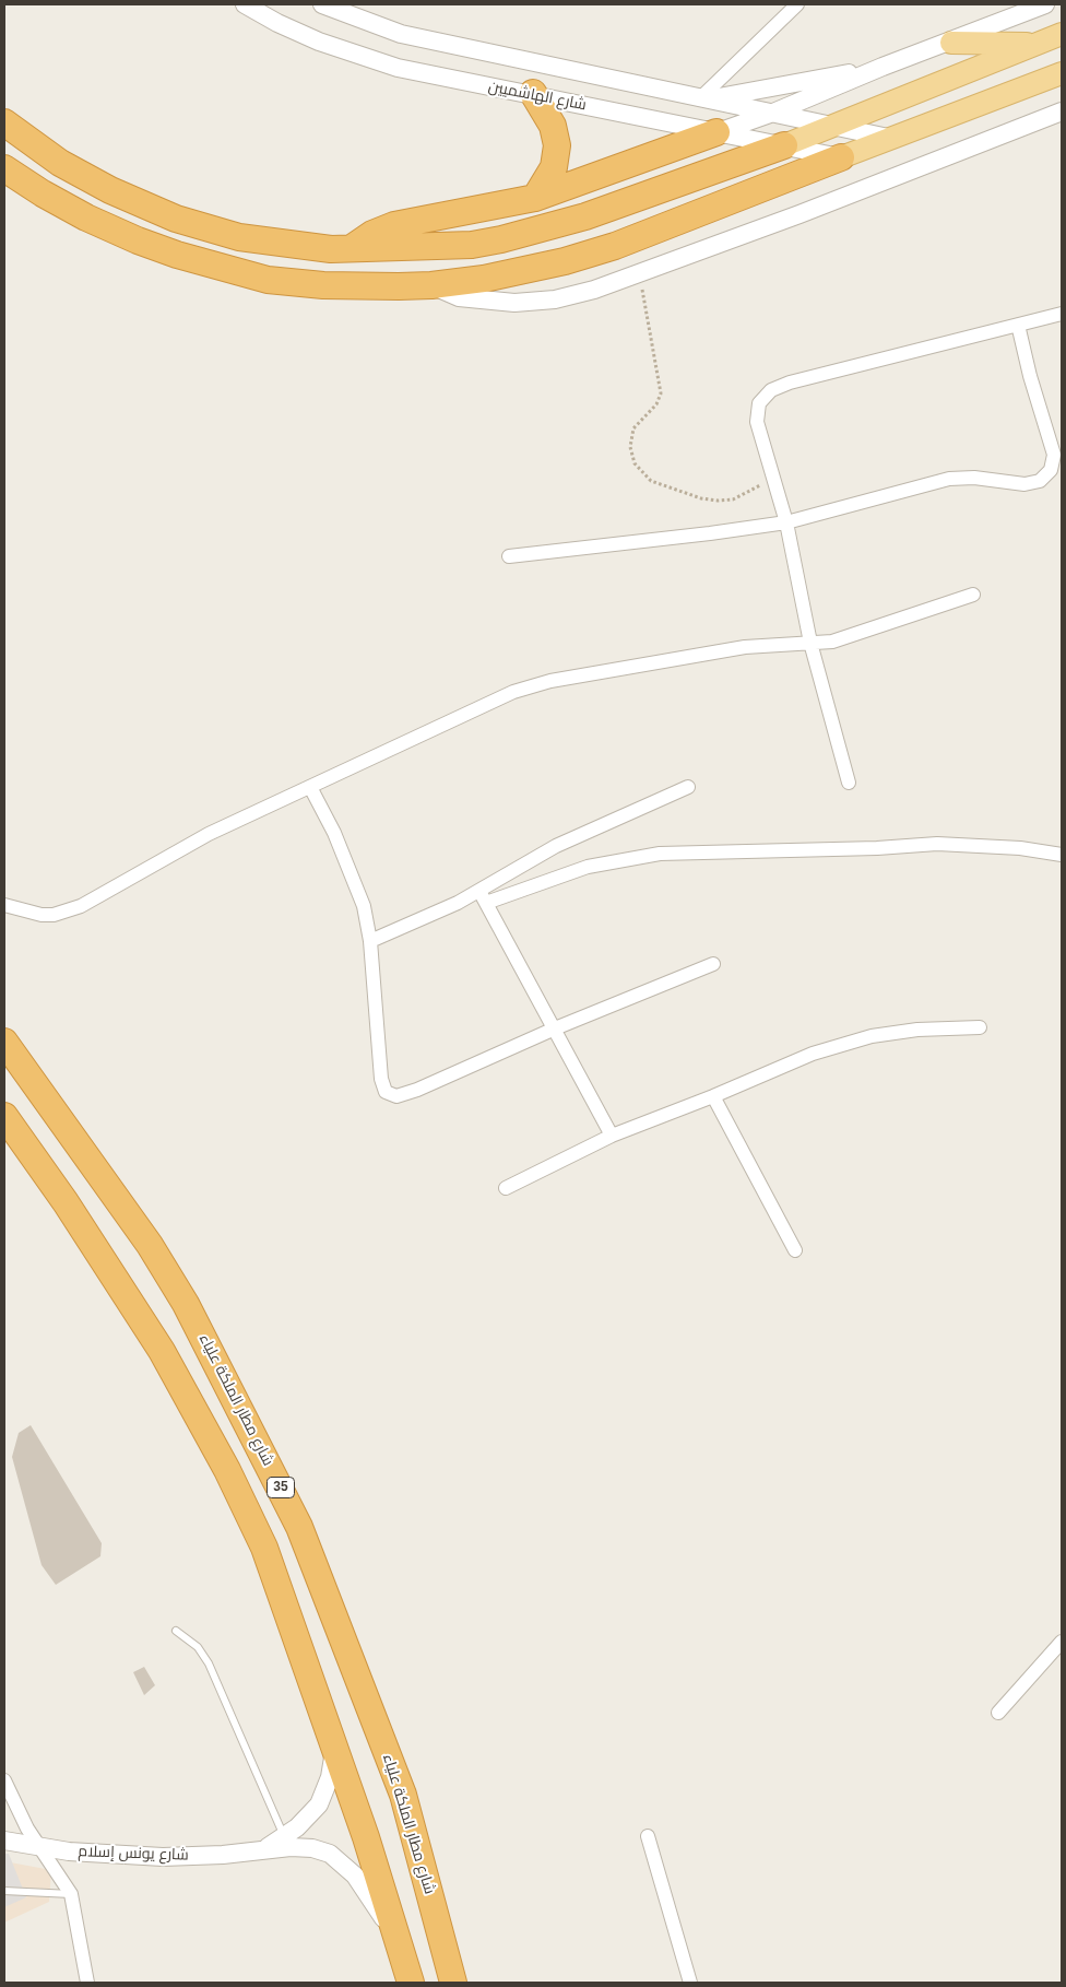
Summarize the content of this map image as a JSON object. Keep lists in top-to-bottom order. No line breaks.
{"streets":{"highway":["شارع مطار الملكة علياء","35"],"street":["شارع الهاشميين","شارع يونس إسلام"]}}
